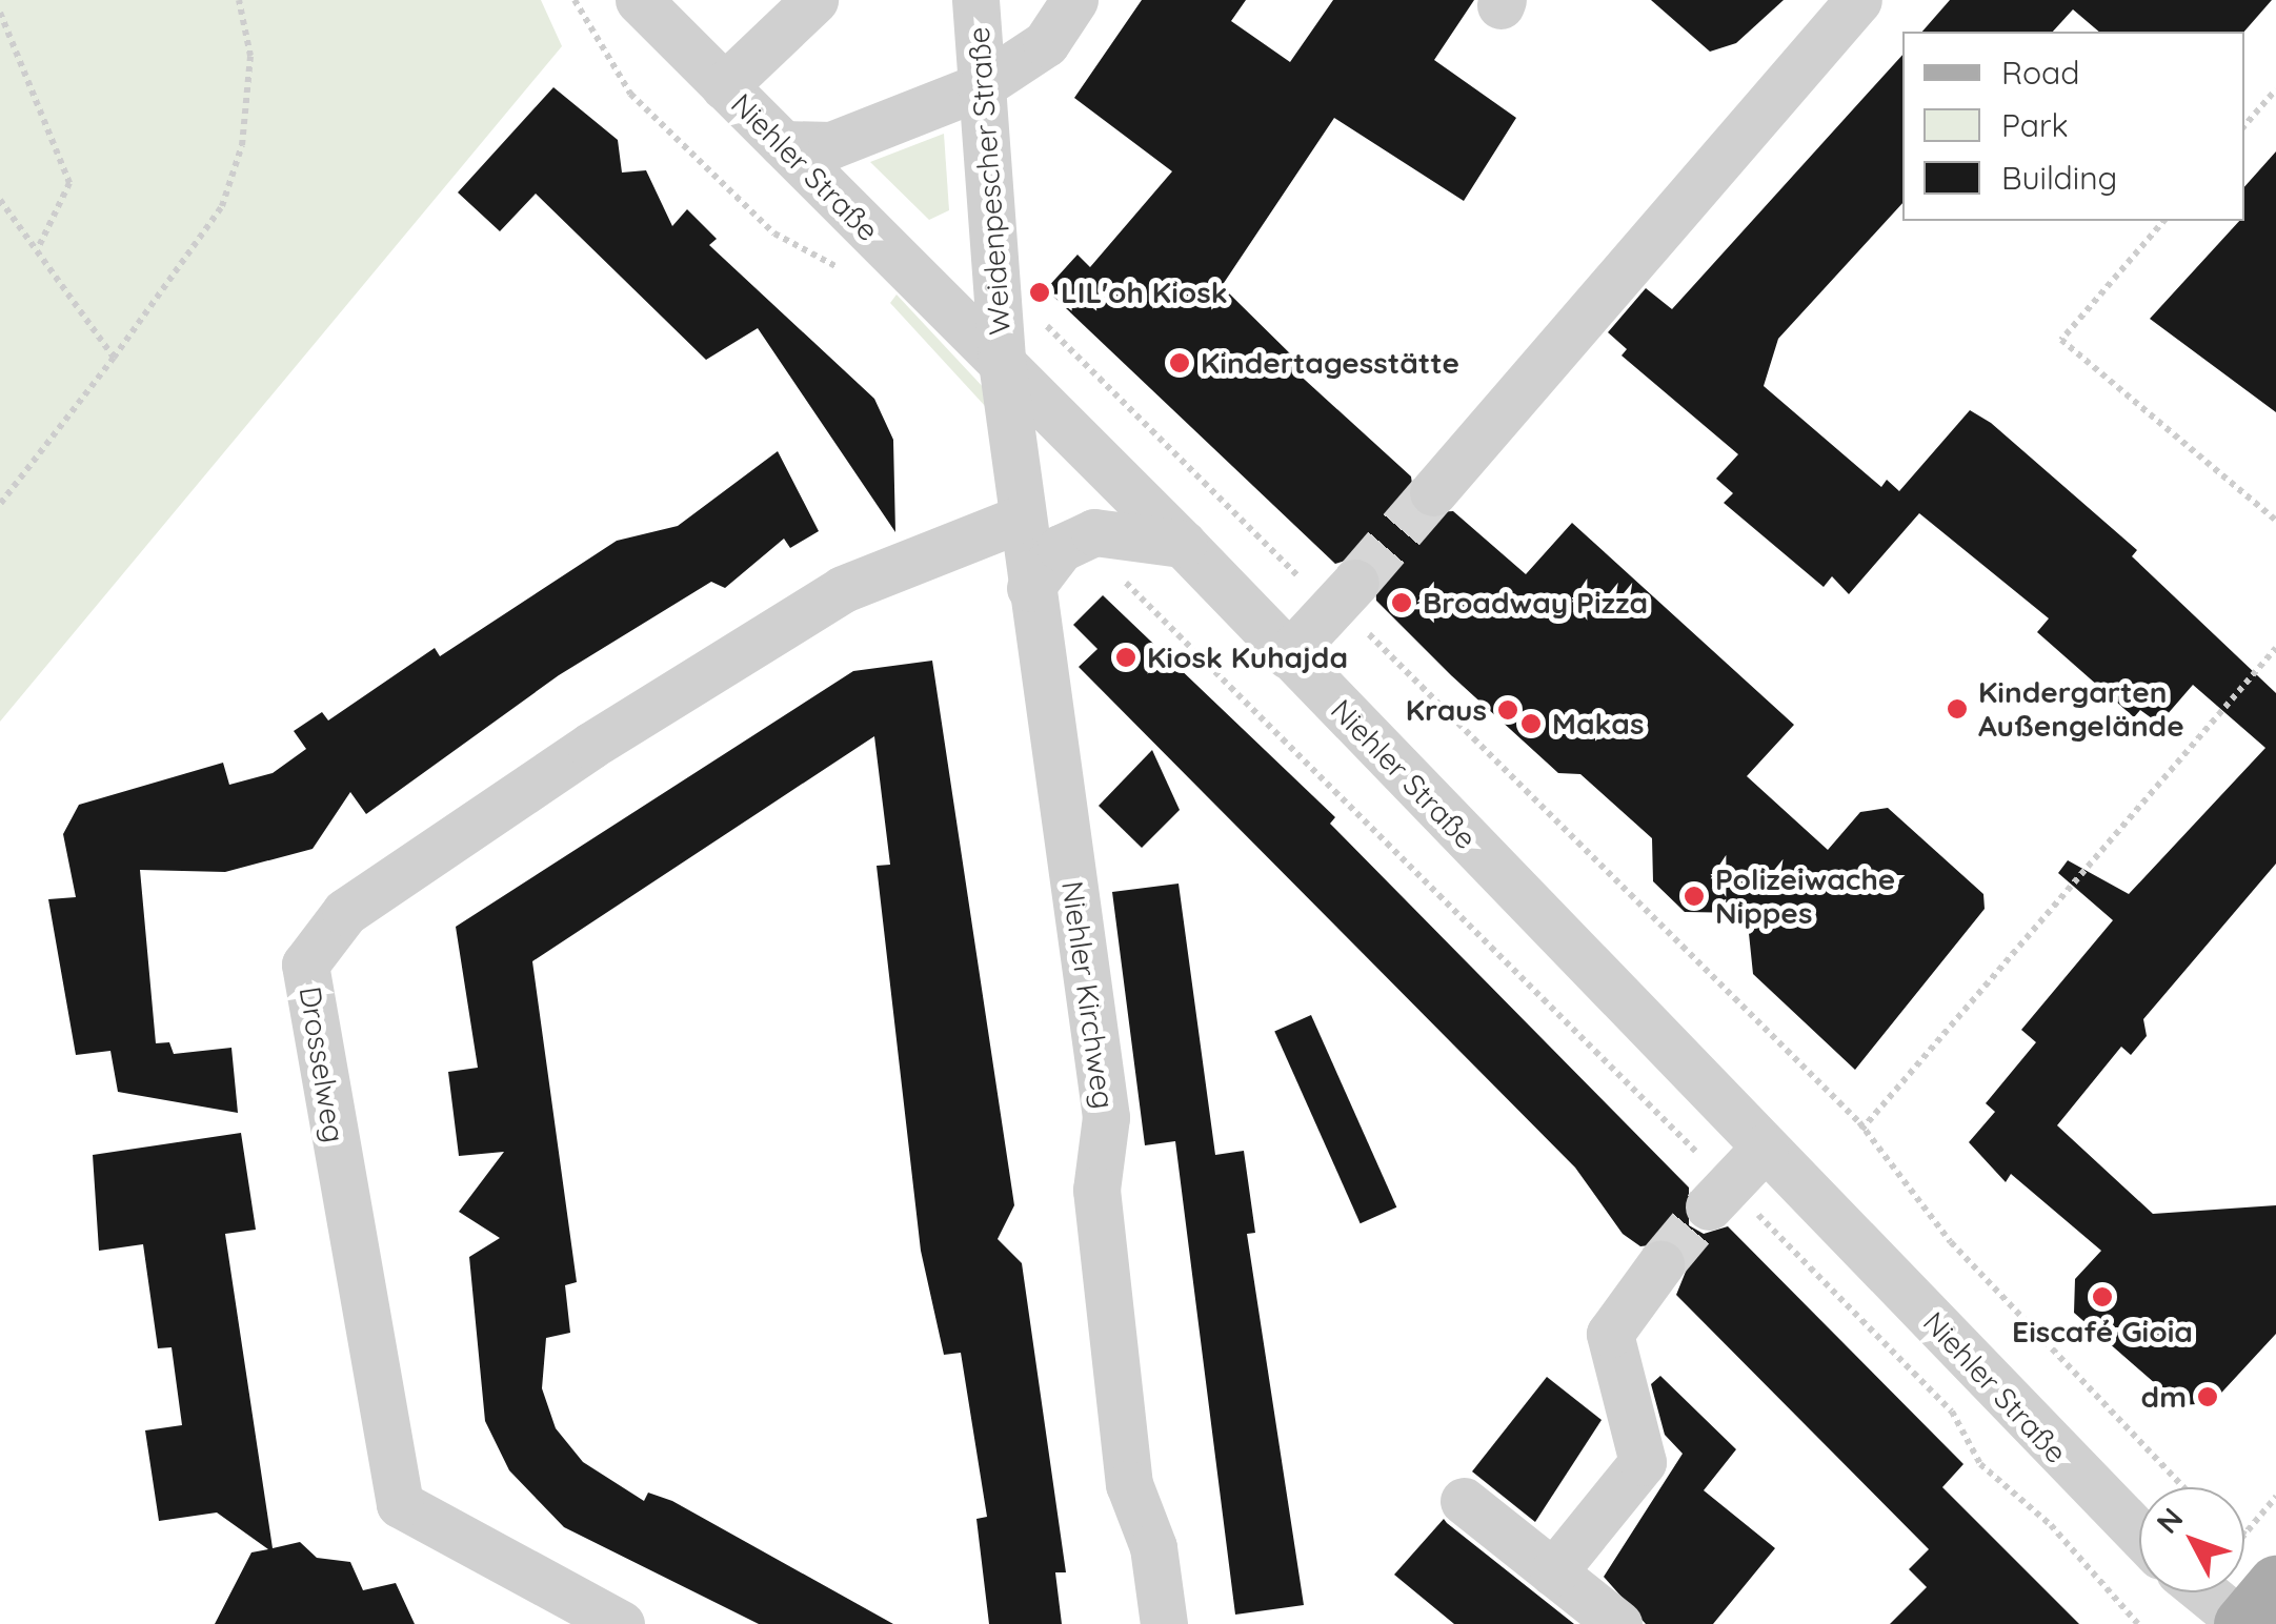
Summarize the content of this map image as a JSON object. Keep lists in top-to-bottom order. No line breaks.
{"streets":{"street":["Niehler Straße","Weidenpescher Straße","Niehler Kirchweg","Drosselweg"]},"crossings":[["Niehler Straße","Weidenpescher Straße"],["Niehler Straße","Niehler Kirchweg"],["Weidenpescher Straße","Niehler Kirchweg"],["Niehler Kirchweg","Drosselweg"]],"places":["LIL'oh Kiosk","Kindertagesstätte","Broadway Pizza","Kiosk Kuhajda","Kindergarten Außengelände","Kraus","Makas","Polizeiwache Nippes","Eiscafé Gioia","dm"],"legend":["Road","Park","Building"],"north":"top left"}
